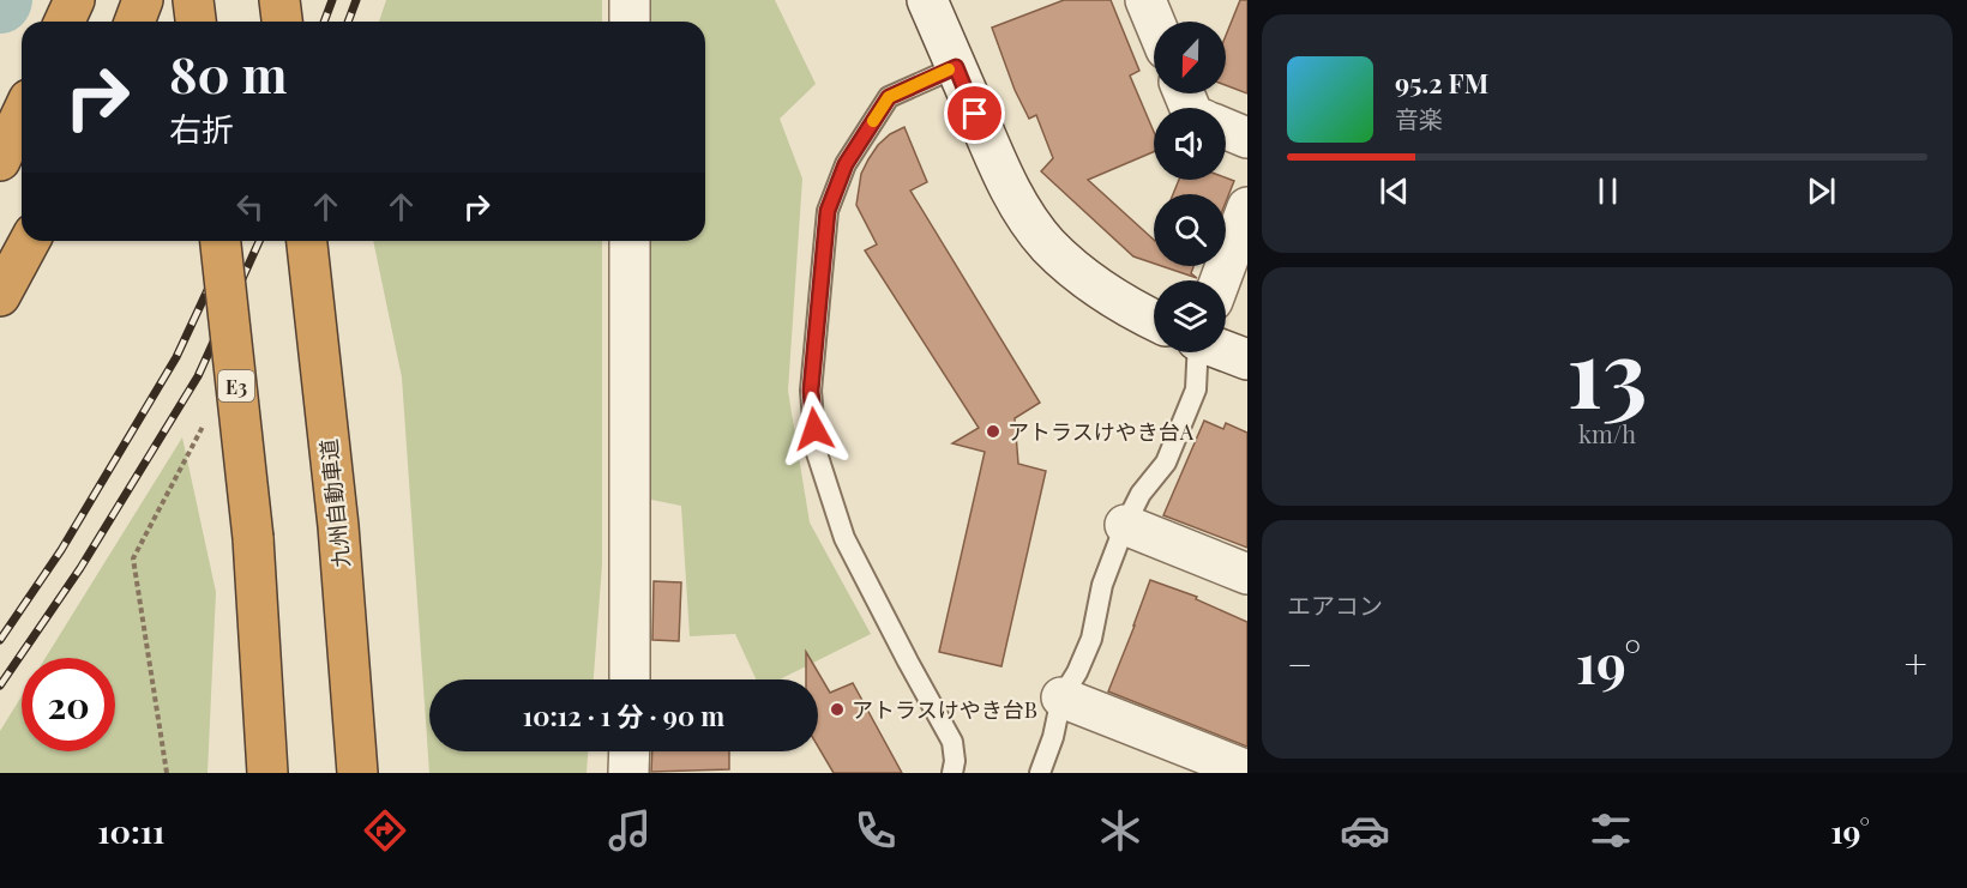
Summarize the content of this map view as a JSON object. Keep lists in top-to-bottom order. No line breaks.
{"streets":{"highway":["E3","九州自動車道"]},"places":["アトラスけやき台A","アトラスけやき台B"],"north":"bottom","page":{"turn":["80 m","右折"],"song":["95.2 FM","音楽"],"tile":[["13","km/h"],"エアコン"],"heat":["−","19°","+"],"limit":"20","trip":"10:12 · 1 分 · 90 m","tabs":["10:11","19°"]}}
